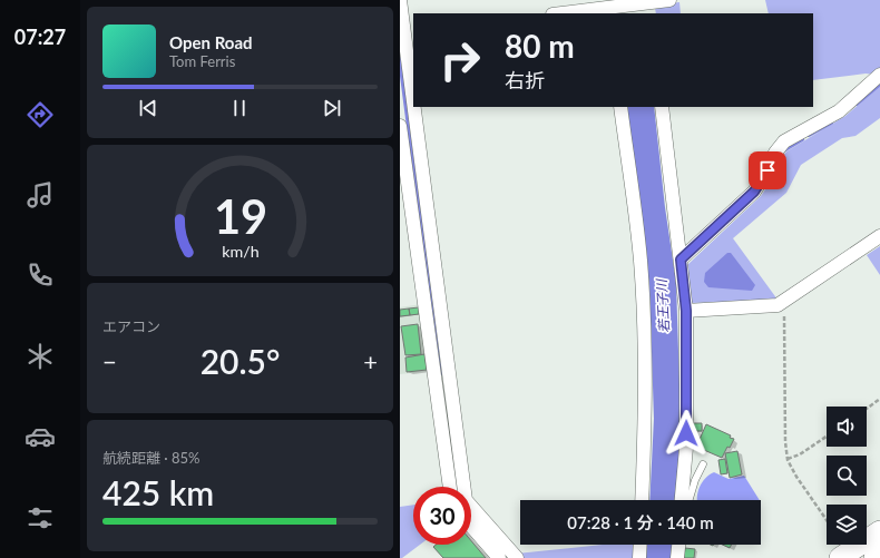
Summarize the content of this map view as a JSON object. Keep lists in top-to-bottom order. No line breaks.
{"water":["若王子川"],"page":{"tabs":"07:27","turn":["80 m","右折"],"song":["Open Road","Tom Ferris"],"tile":["エアコン",["航続距離 · 85%","425 km"]],"heat":["−","20.5°","+"],"limit":"30","trip":"07:28 · 1 分 · 140 m","gauge":["19","km/h"]}}
